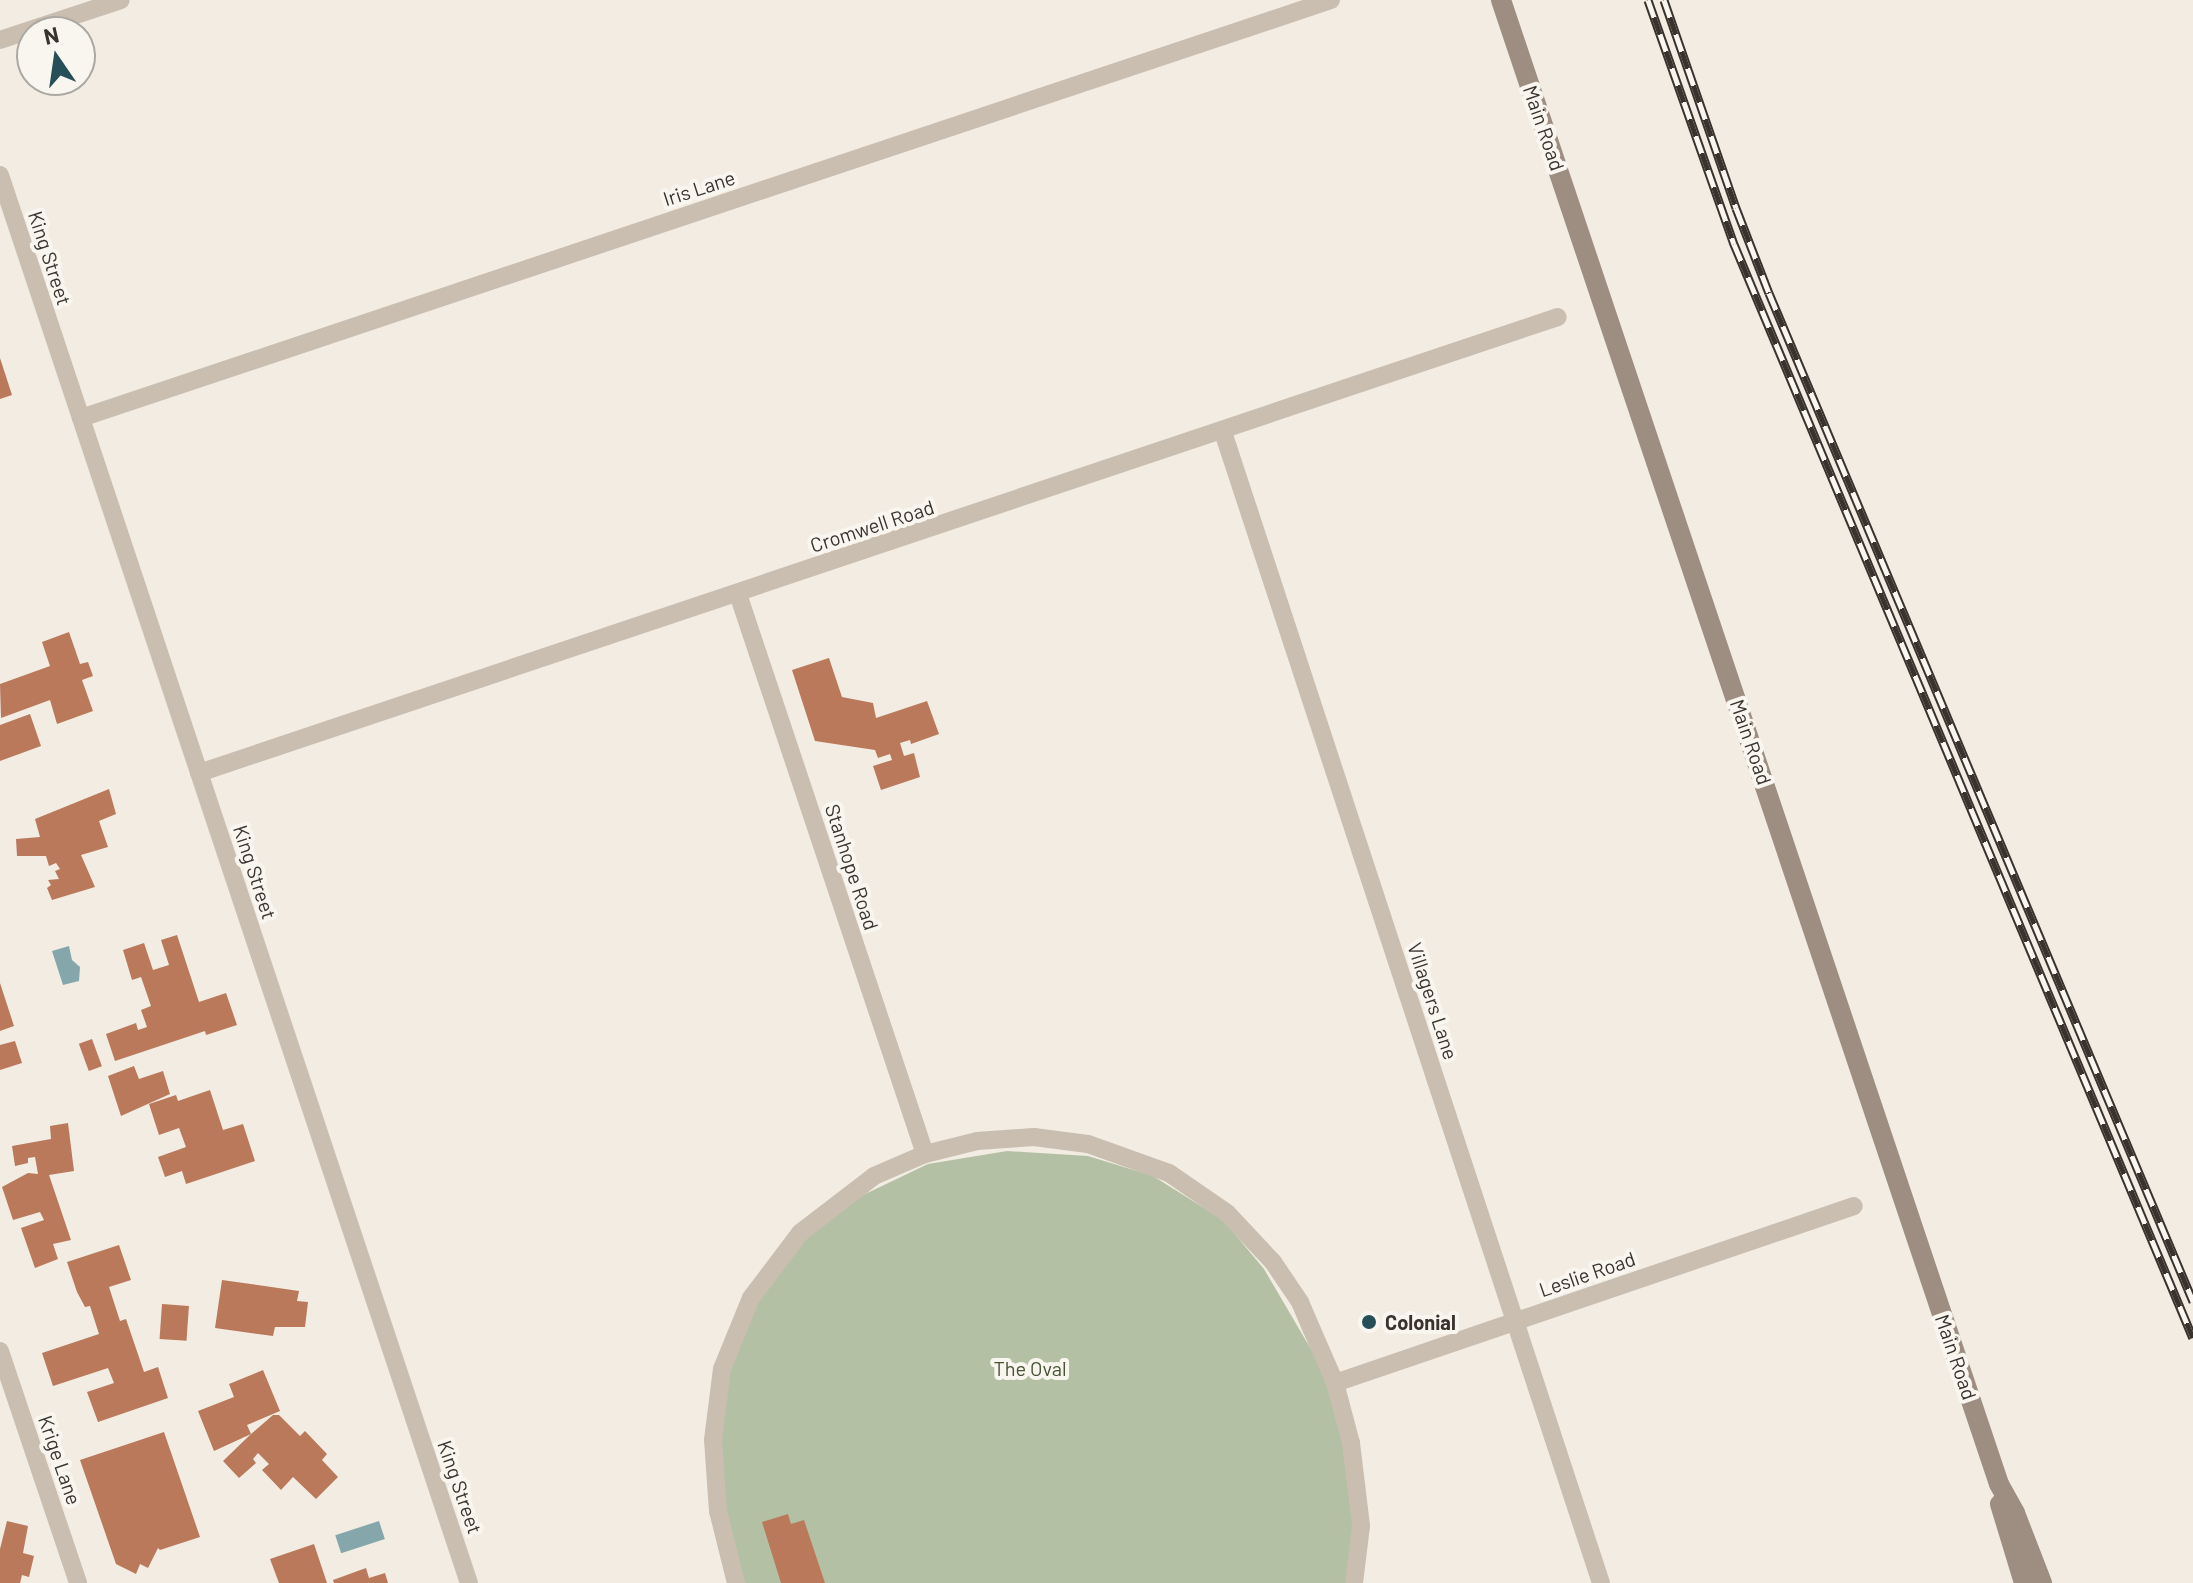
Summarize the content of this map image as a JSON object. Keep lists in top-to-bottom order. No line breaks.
{"streets":{"main road":["Main Road"],"street":["Iris Lane","King Street","Cromwell Road","Stanhope Road","Villagers Lane","Leslie Road","Krige Lane"]},"crossings":[["Iris Lane","King Street"],["King Street","Cromwell Road"],["Cromwell Road","Stanhope Road"],["Cromwell Road","Villagers Lane"],["Villagers Lane","Leslie Road"]],"parks":["The Oval"],"places":["Colonial"],"north":"top"}
